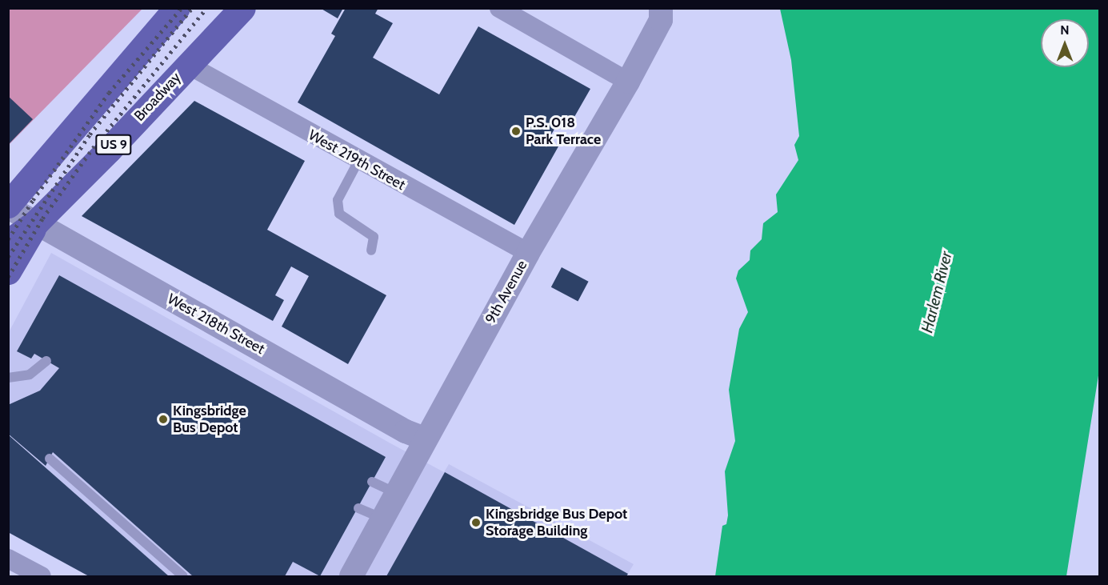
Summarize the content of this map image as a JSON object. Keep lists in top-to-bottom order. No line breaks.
{"streets":{"main road":["Broadway","US 9"],"street":["West 219th Street","9th Avenue","West 218th Street"]},"crossings":[["Broadway","West 219th Street"],["Broadway","West 218th Street"],["US 9","West 218th Street"],["West 219th Street","9th Avenue"],["9th Avenue","West 218th Street"]],"water":["Harlem River"],"places":["P.S. 018 Park Terrace","Kingsbridge Bus Depot","Kingsbridge Bus Depot Storage Building"],"north":"top"}
